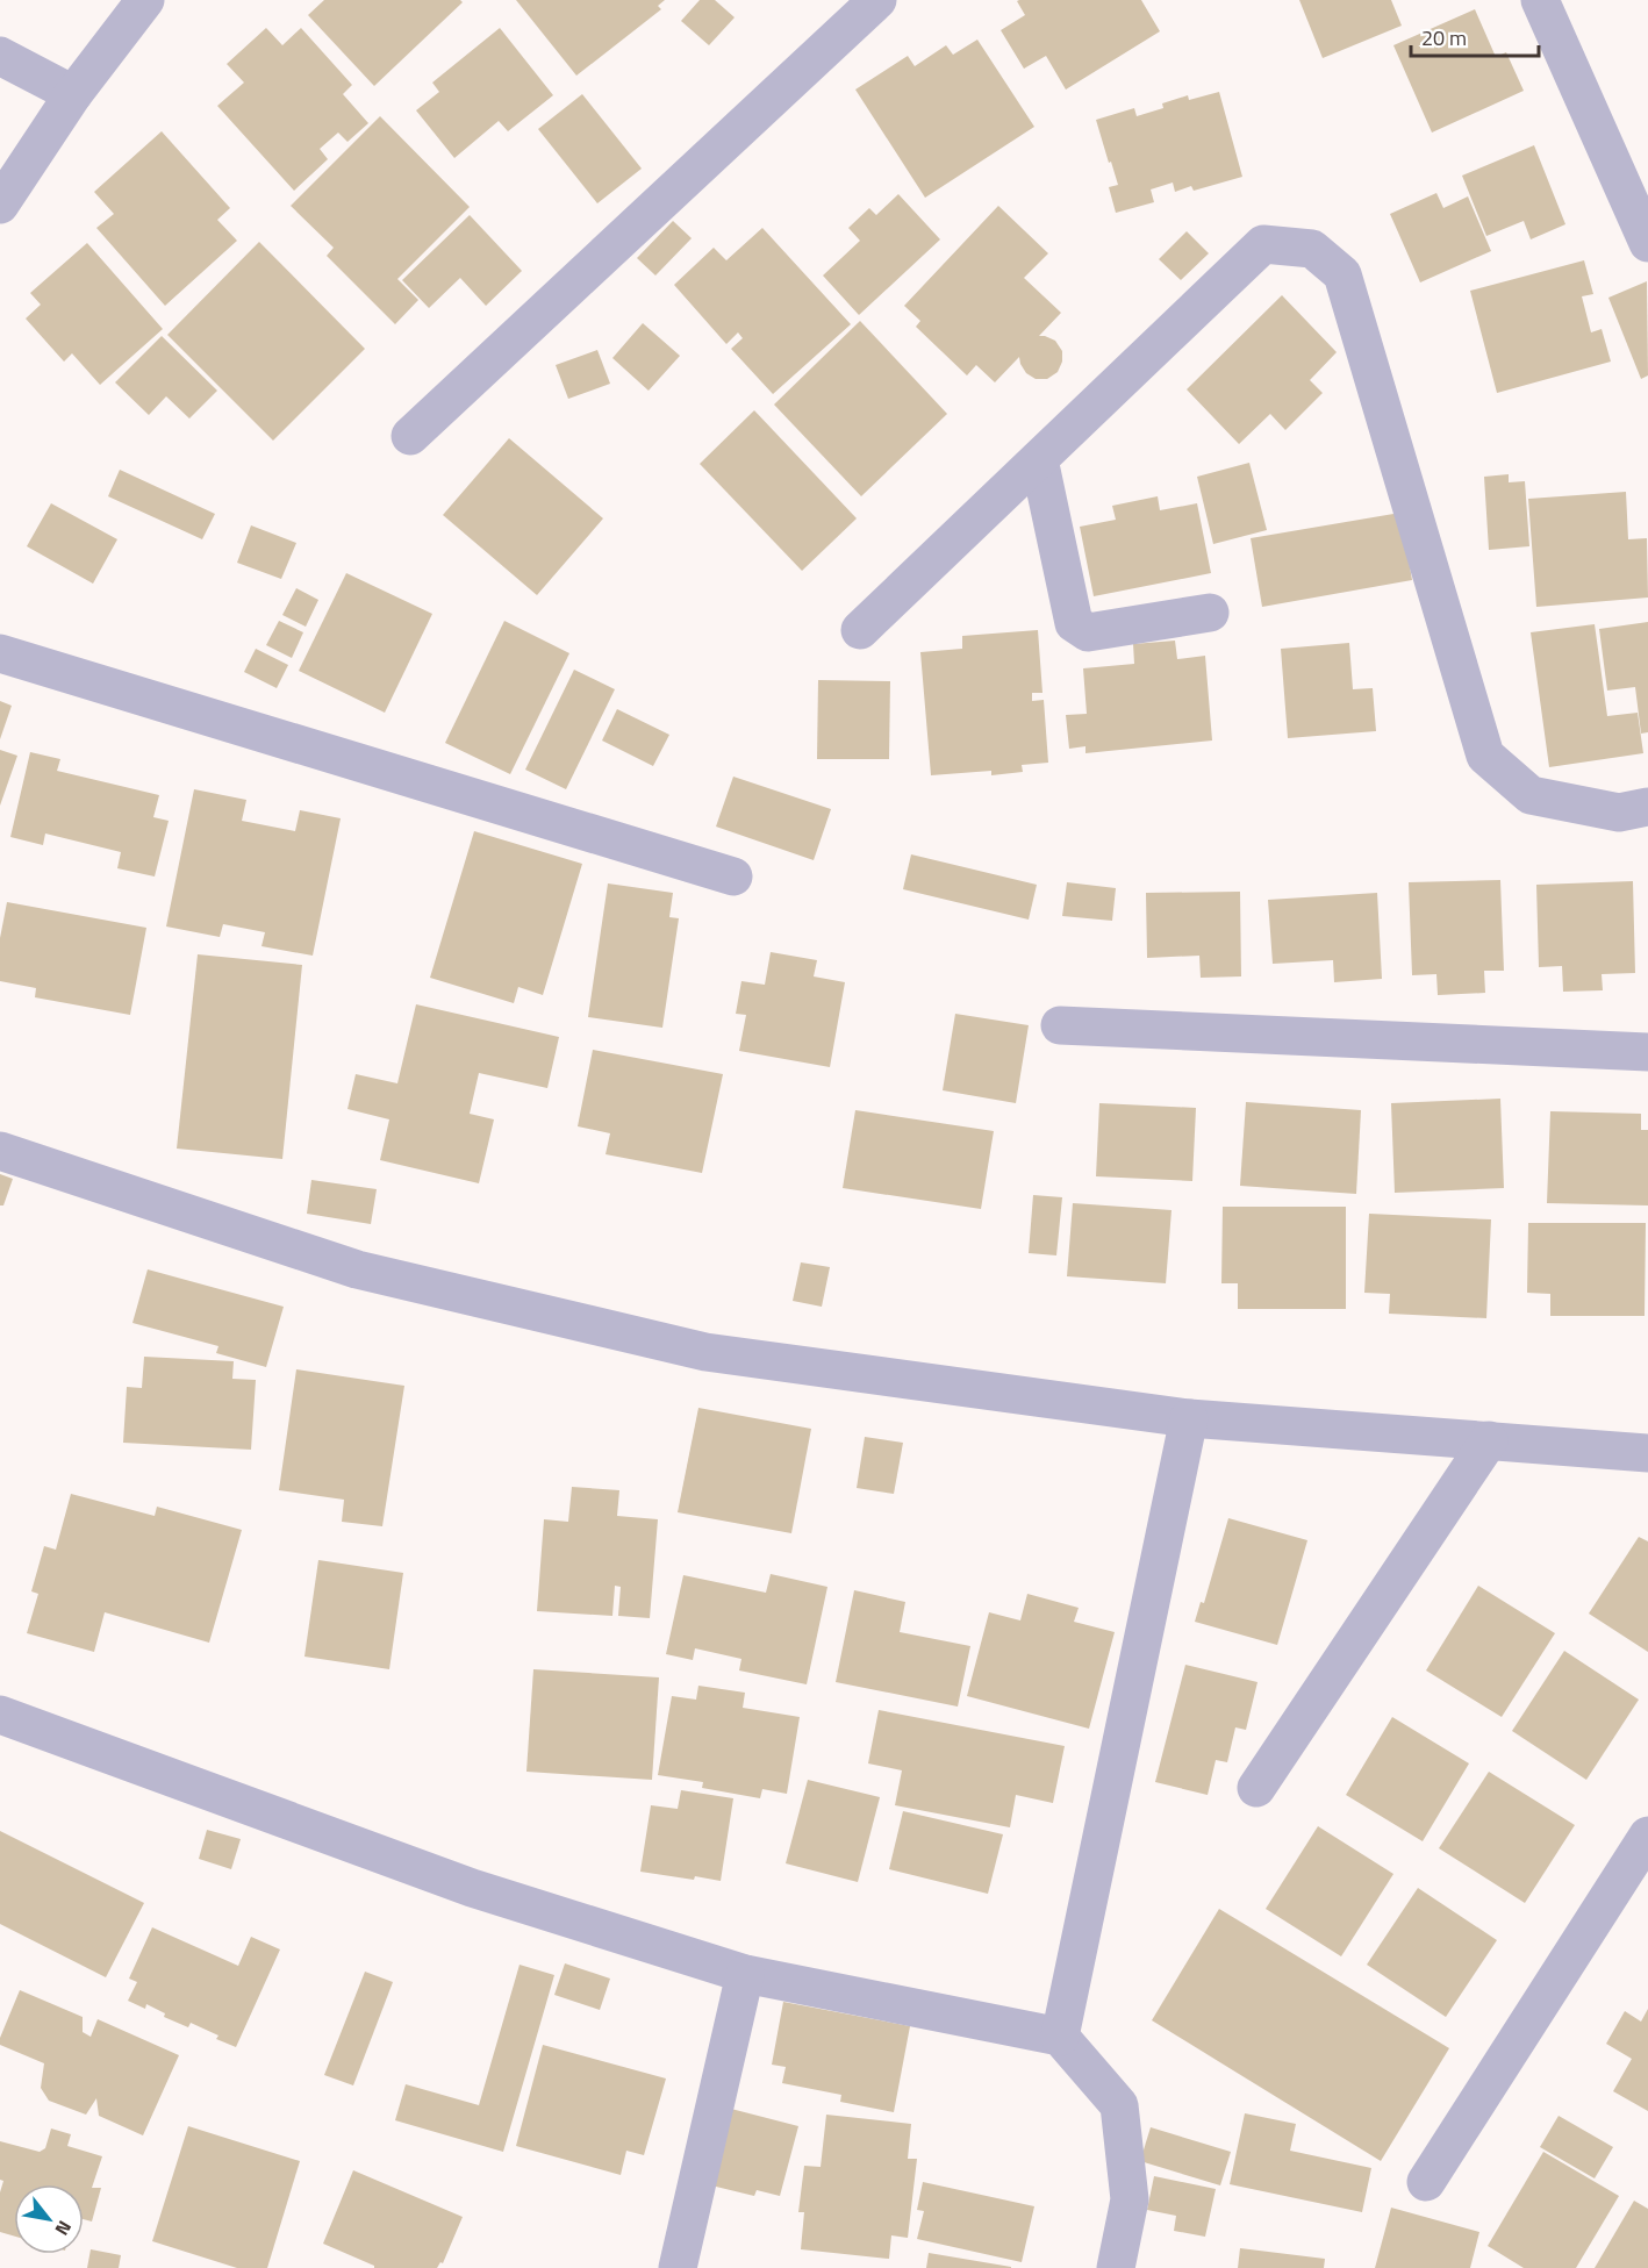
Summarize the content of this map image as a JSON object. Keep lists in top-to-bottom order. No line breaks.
{"scale_bar":"20 m","north":"bottom right"}
